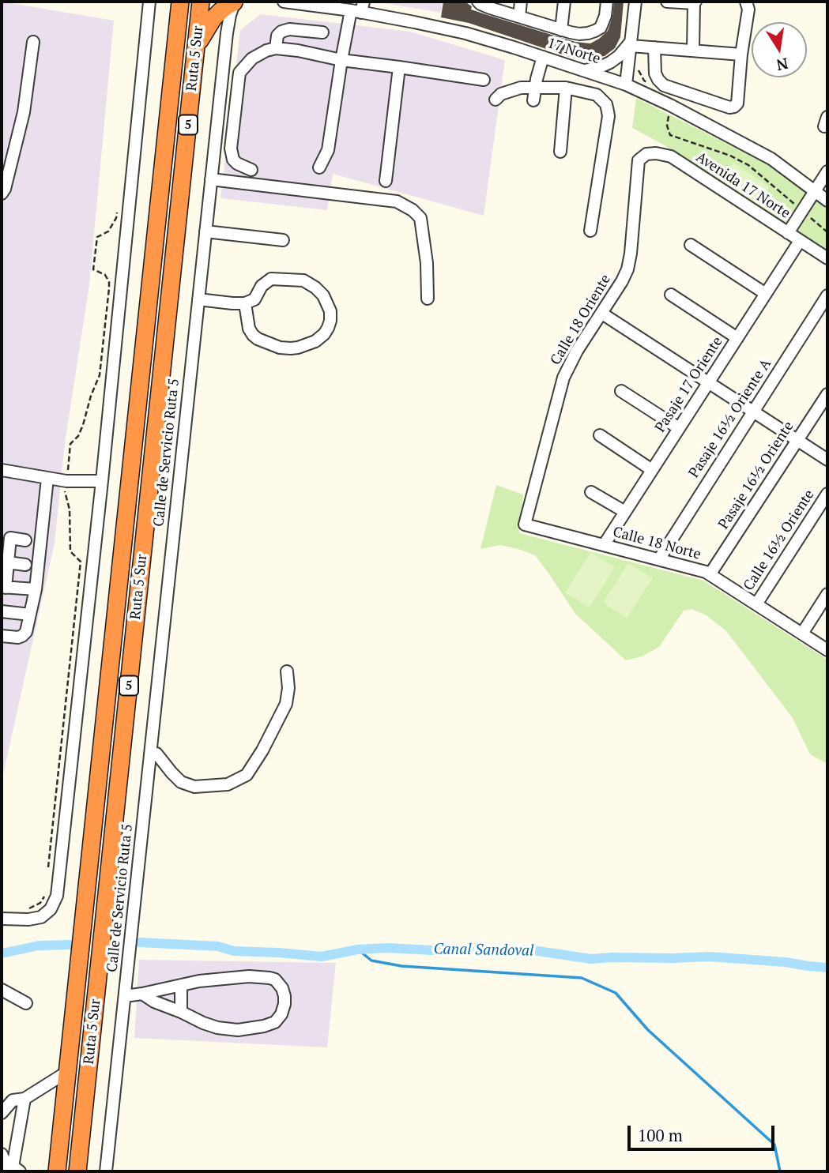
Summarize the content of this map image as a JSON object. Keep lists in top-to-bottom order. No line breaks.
{"streets":{"highway":["Ruta 5 Sur","5"],"street":["17 Norte","Avenida 17 Norte","Calle 18 Oriente","Pasaje 17 Oriente","Pasaje 16½ Oriente A","Calle de Servicio Ruta 5","Pasaje 16½ Oriente","Calle 16½ Oriente","Calle 18 Norte"]},"crossings":[["Avenida 17 Norte","Calle 18 Oriente"],["Avenida 17 Norte","Pasaje 17 Oriente"],["Calle 18 Oriente","Calle 18 Norte"],["Pasaje 17 Oriente","Calle 18 Norte"],["Pasaje 16½ Oriente A","Calle 18 Norte"],["Pasaje 16½ Oriente","Calle 18 Norte"],["Calle 16½ Oriente","Calle 18 Norte"]],"water":["Canal Sandoval"],"scale_bar":"100 m","north":"bottom"}
